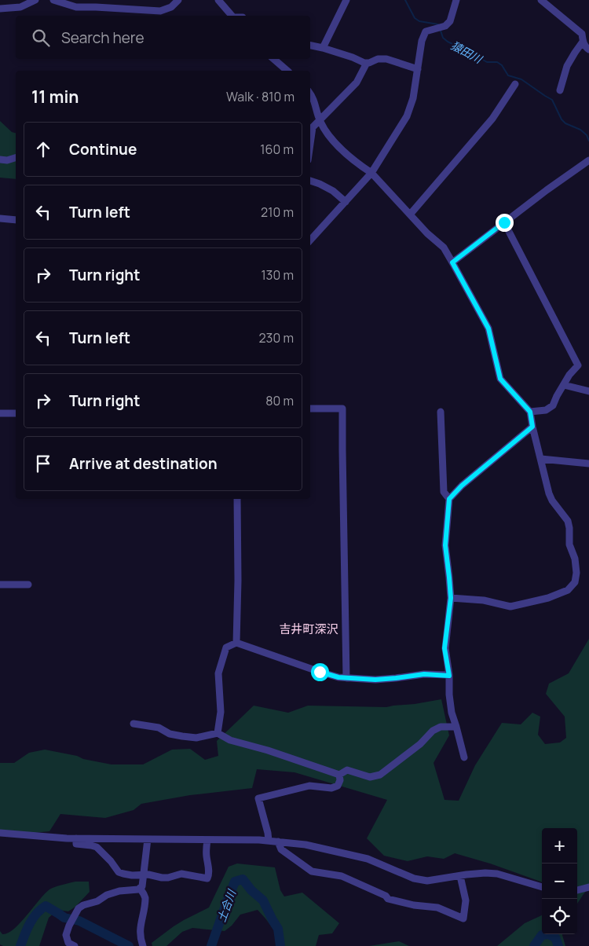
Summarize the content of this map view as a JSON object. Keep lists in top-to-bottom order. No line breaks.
{"districts":["吉井町深沢"],"water":["猿田川","土合川"],"page":{"search":"Search here","heading":["11 min","Walk · 810 m"],"list":[["Continue","160 m"],["Turn left","210 m"],["Turn right","130 m"],["Turn left","230 m"],["Turn right","80 m"],"Arrive at destination"],"map_buttons":["+","−"]}}
